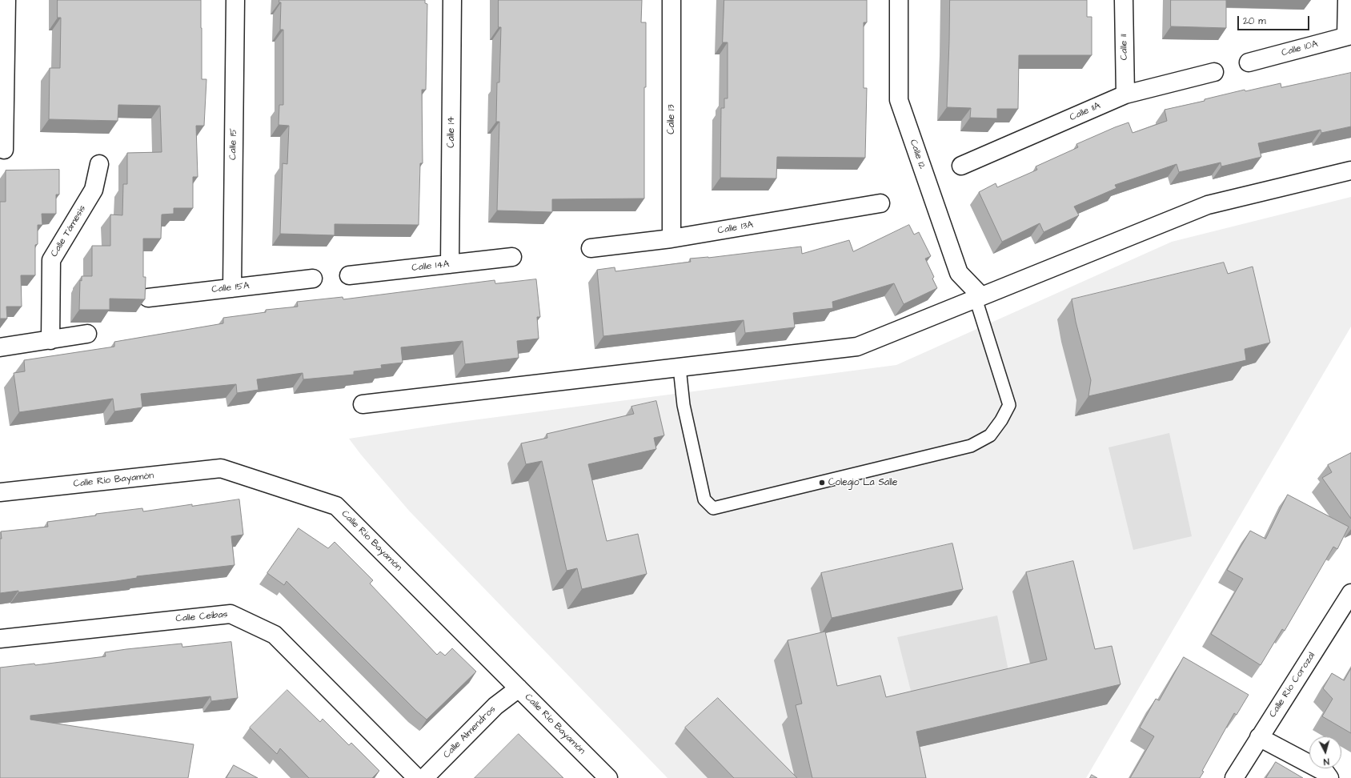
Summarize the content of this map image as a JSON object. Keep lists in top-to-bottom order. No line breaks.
{"streets":{"street":["Calle 11","Calle 10A","Calle 11A","Calle 13","Calle 14","Calle 15","Calle 12","Calle 13A","Calle Támesis","Calle 14A","Calle 15A","Calle Río Bayamón","Calle Ceibas","Calle Río Corozal","Calle Almendros"]},"crossings":[["Calle 11","Calle 11A"],["Calle 13","Calle 13A"],["Calle 14","Calle 14A"],["Calle 15","Calle 15A"],["Calle Río Bayamón","Calle Almendros"]],"places":["Colegio La Salle"],"scale_bar":"20 m","north":"bottom"}
